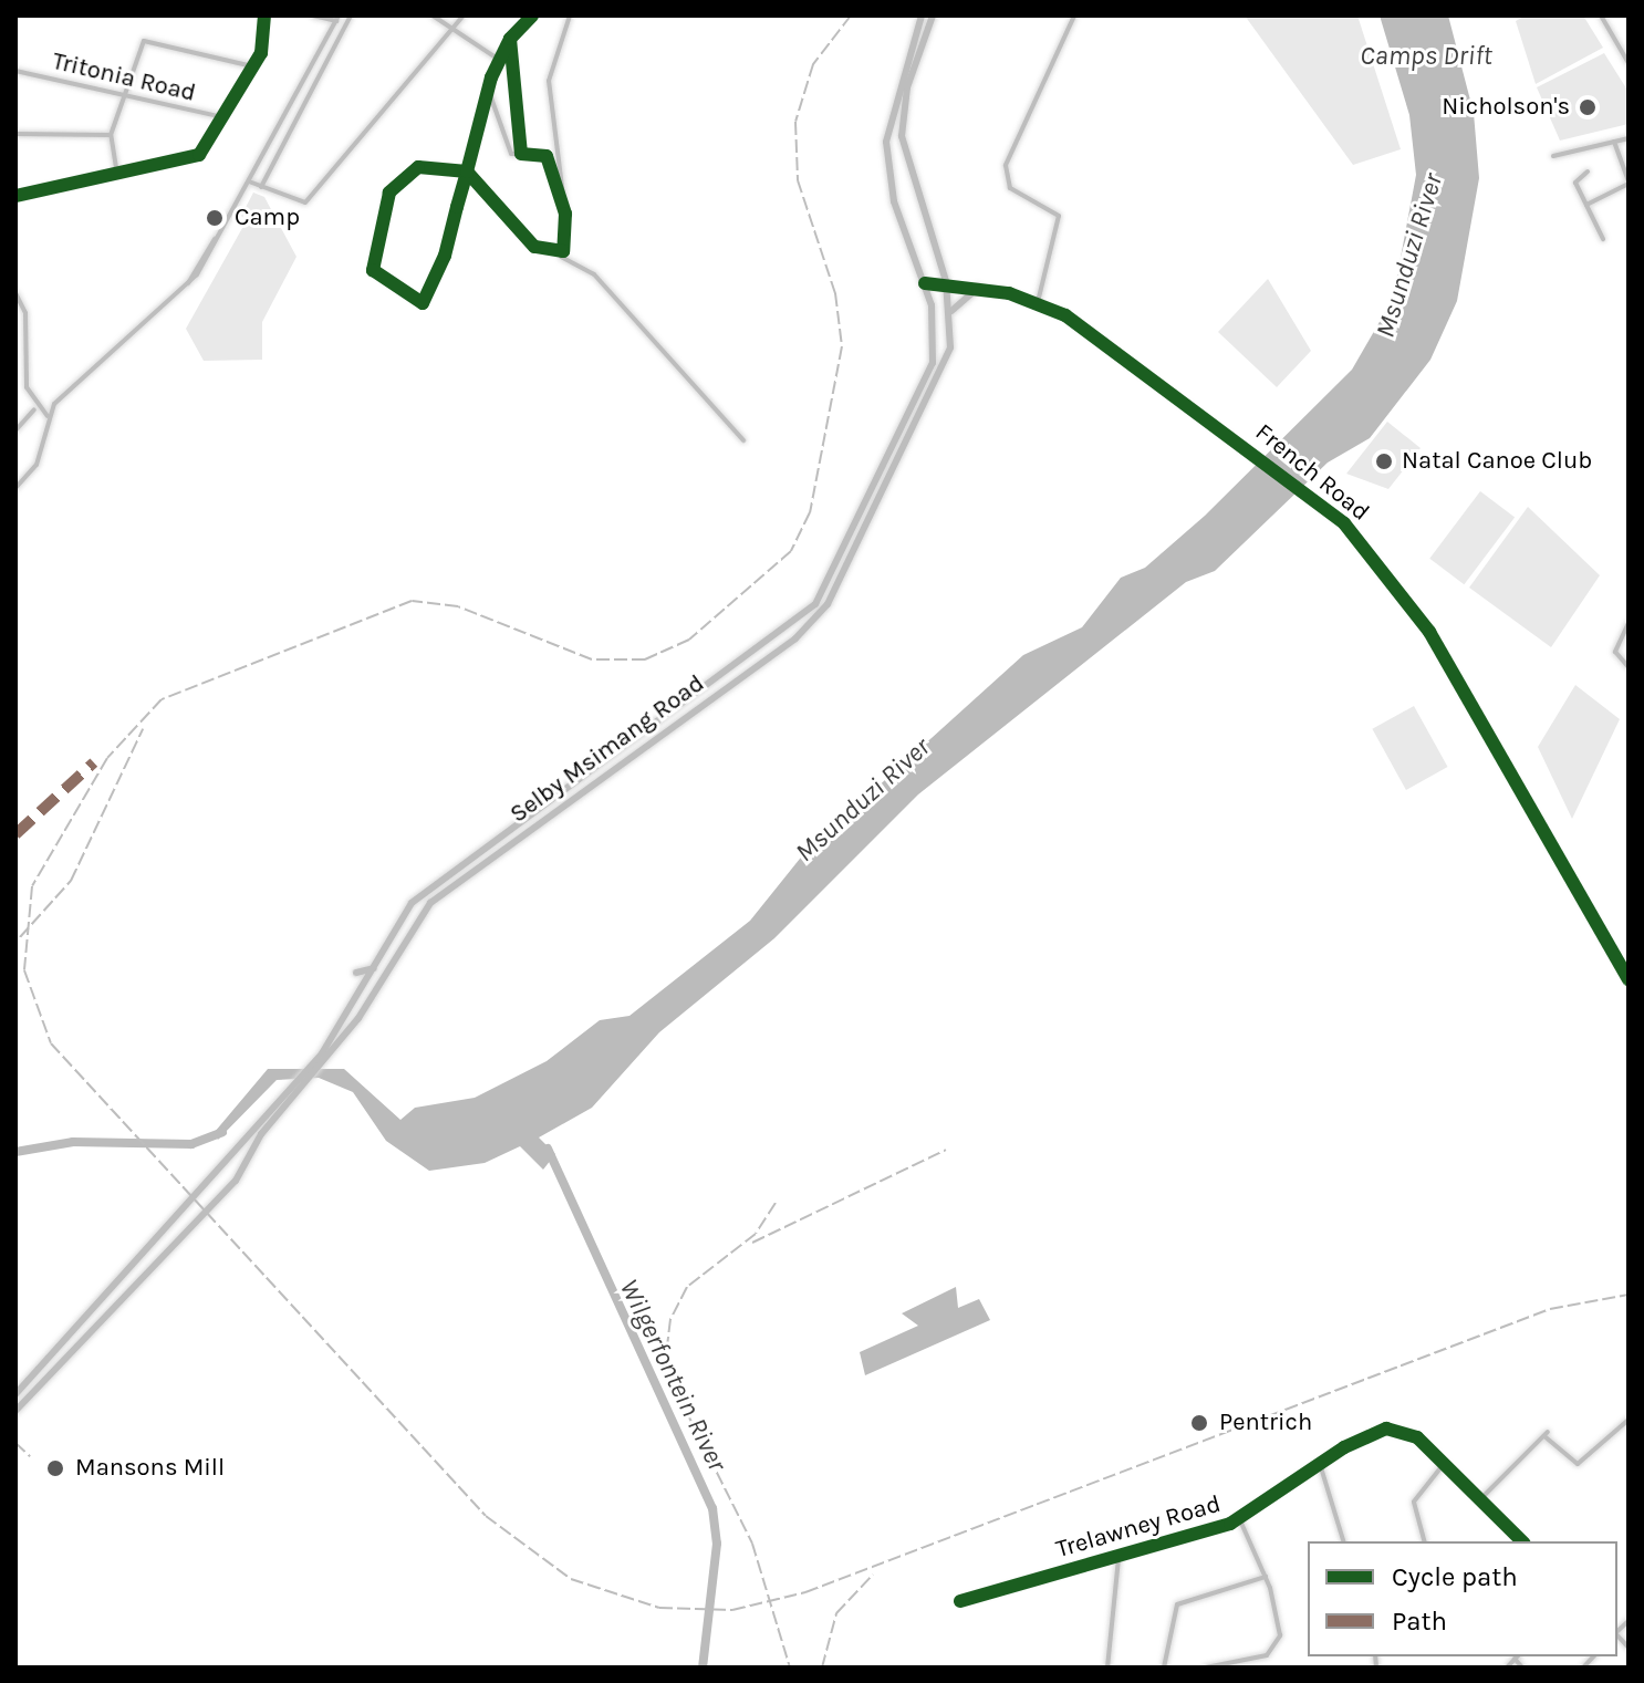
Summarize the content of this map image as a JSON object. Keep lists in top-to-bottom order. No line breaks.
{"streets":{"main road":["Selby Msimang Road"],"street":["Tritonia Road","French Road","Trelawney Road"]},"crossings":[["French Road","Selby Msimang Road"]],"water":["Camps Drift","Msunduzi River","Wilgerfontein River"],"places":["Nicholson's","Camp","Natal Canoe Club","Pentrich","Mansons Mill"],"legend":["Cycle path","Path"]}
